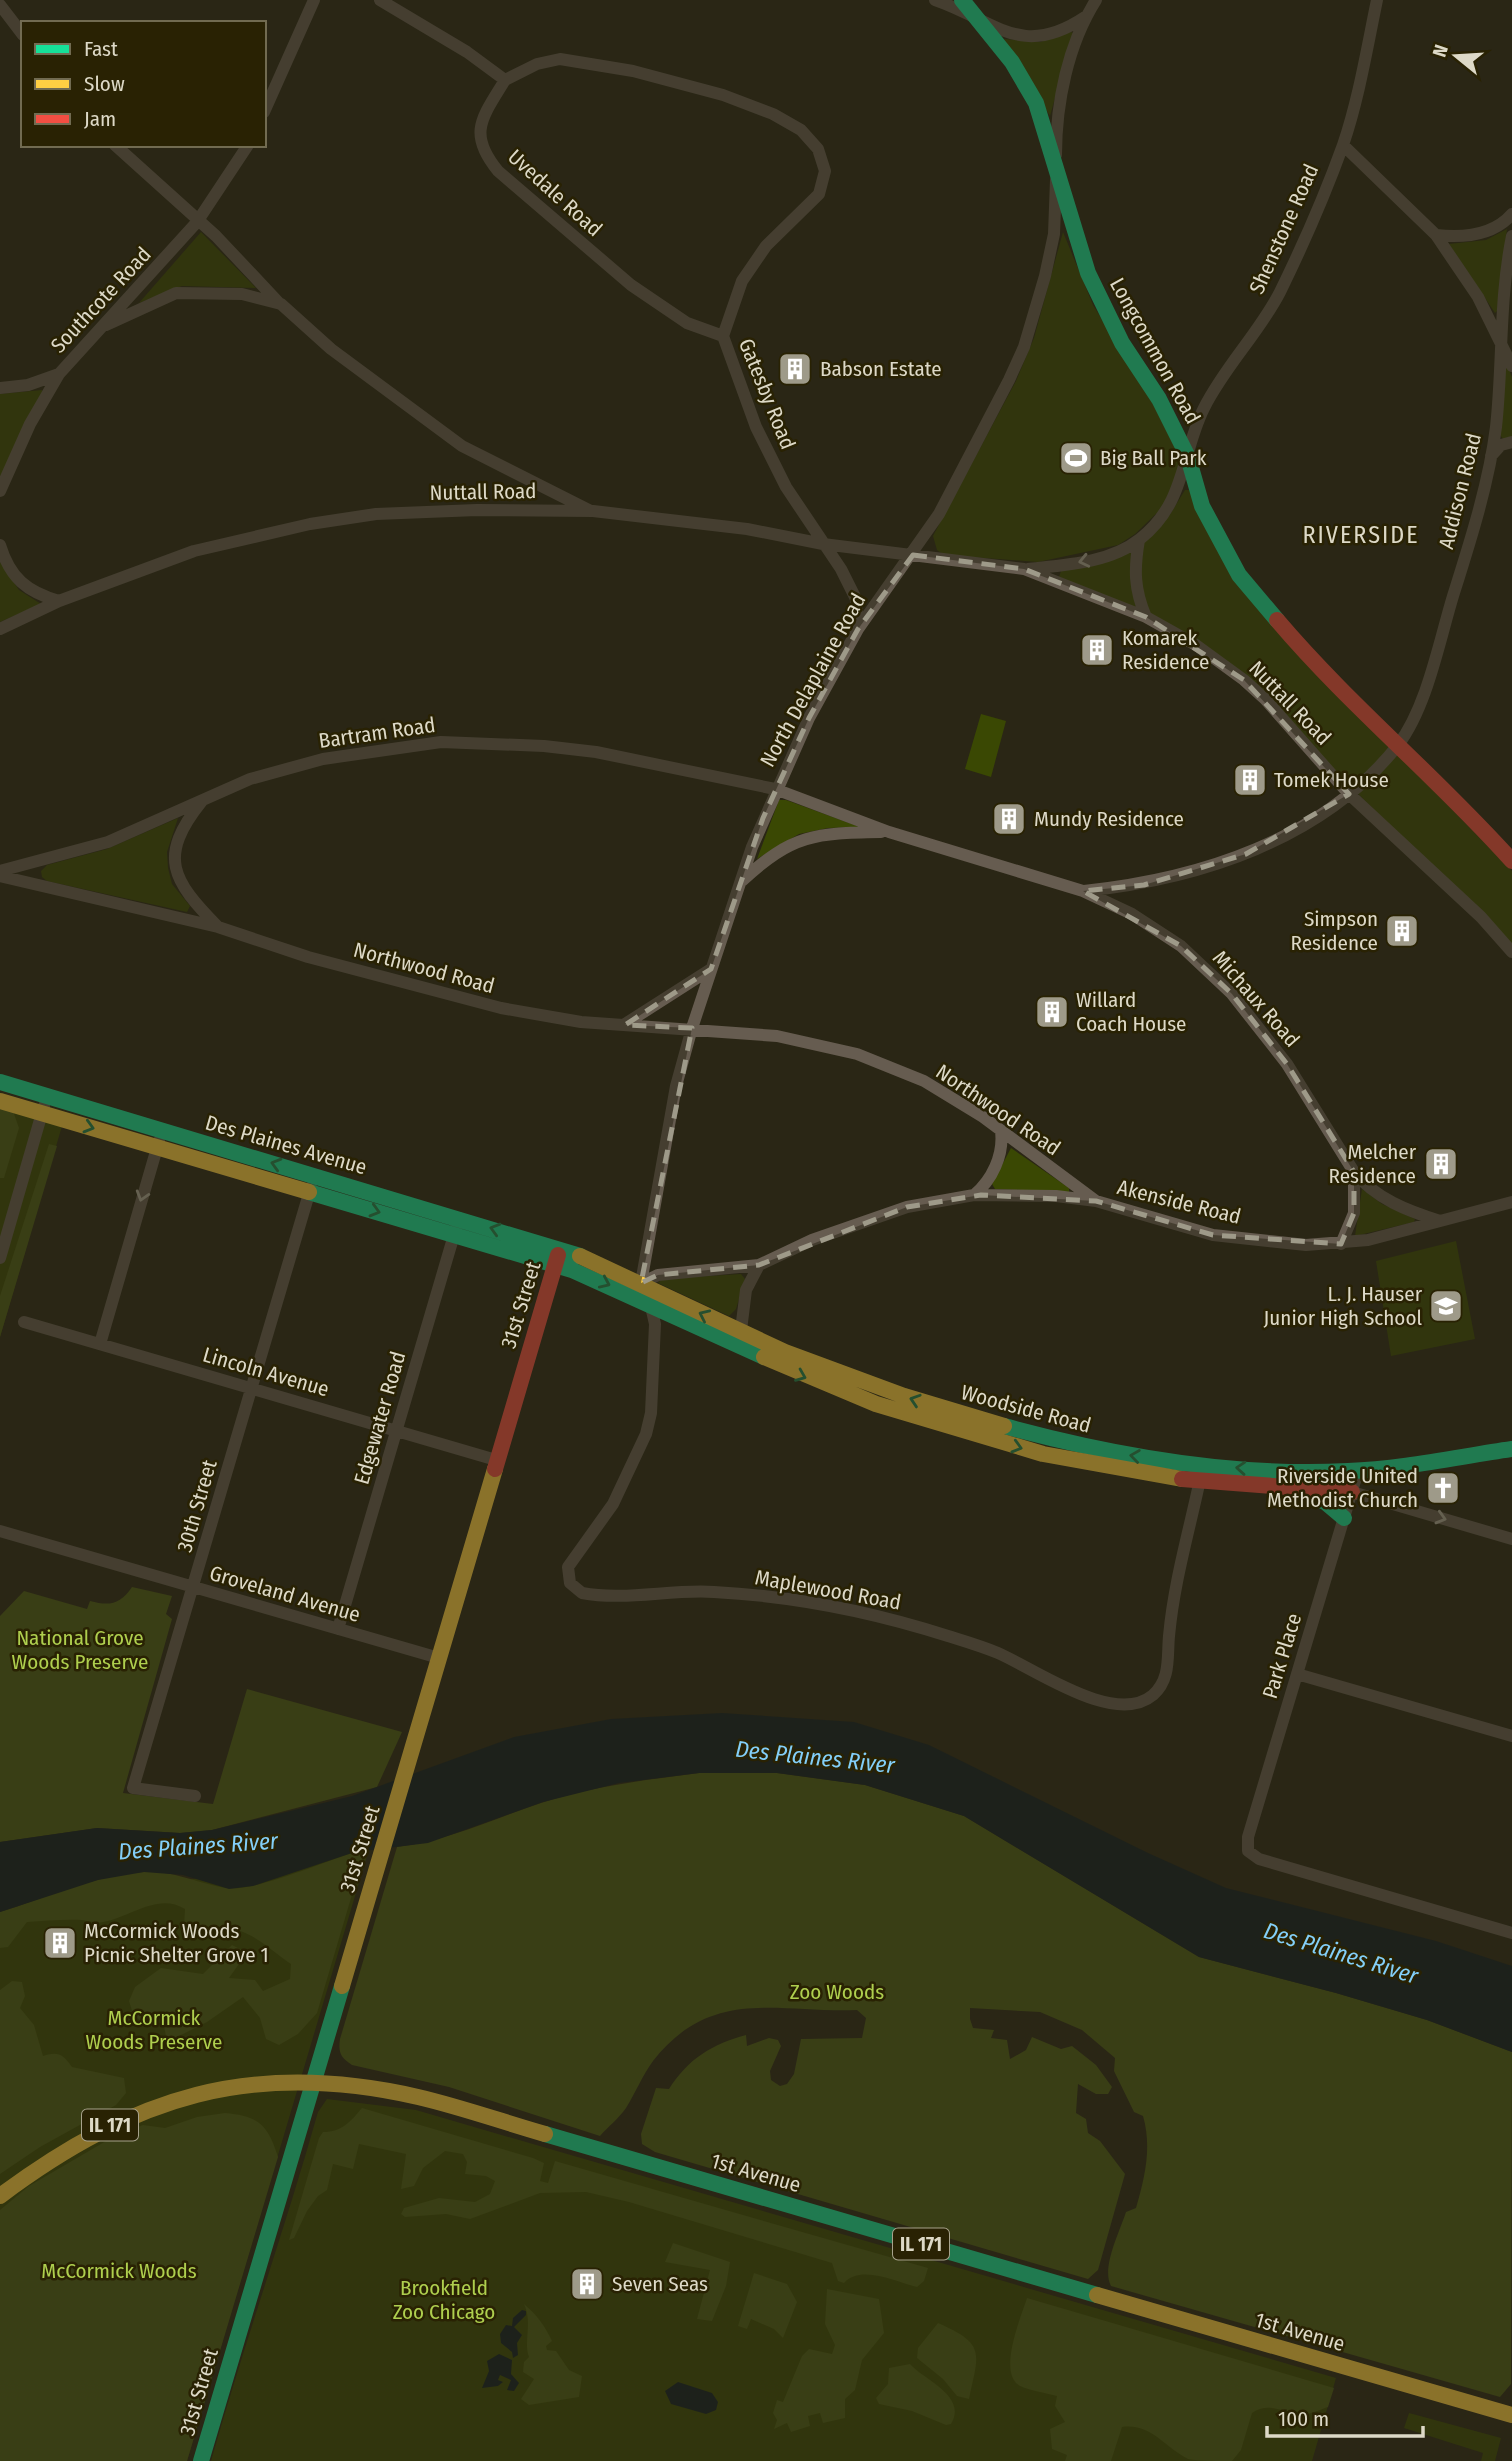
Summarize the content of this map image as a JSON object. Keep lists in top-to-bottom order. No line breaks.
{"streets":{"street":["Uvedale Road","Shenstone Road","Southcote Road","Longcommon Road","Gatesby Road","Addison Road","Nuttall Road","North Delaplaine Road","Bartram Road","Northwood Road","Michaux Road","Des Plaines Avenue","Akenside Road","31st Street","Lincoln Avenue","Woodside Road","Edgewater Road","30th Street","Maplewood Road","Groveland Avenue","Park Place","IL 171","1st Avenue"]},"crossings":[["Uvedale Road","Gatesby Road"],["Shenstone Road","Longcommon Road"],["Shenstone Road","Nuttall Road"],["Longcommon Road","Addison Road"],["Longcommon Road","Nuttall Road"],["Longcommon Road","North Delaplaine Road"],["Gatesby Road","Nuttall Road"],["Nuttall Road","North Delaplaine Road"],["North Delaplaine Road","Bartram Road"],["North Delaplaine Road","Northwood Road"],["North Delaplaine Road","Michaux Road"],["North Delaplaine Road","Akenside Road"],["North Delaplaine Road","Woodside Road"],["North Delaplaine Road","Maplewood Road"],["Bartram Road","Northwood Road"],["Bartram Road","Michaux Road"],["Northwood Road","Akenside Road"],["Michaux Road","Akenside Road"],["Des Plaines Avenue","31st Street"],["Des Plaines Avenue","Woodside Road"],["Des Plaines Avenue","Edgewater Road"],["Des Plaines Avenue","30th Street"],["Akenside Road","Woodside Road"],["Akenside Road","Maplewood Road"],["31st Street","Lincoln Avenue"],["31st Street","Woodside Road"],["31st Street","Groveland Avenue"],["31st Street","1st Avenue"],["Lincoln Avenue","Edgewater Road"],["Lincoln Avenue","30th Street"],["Woodside Road","Maplewood Road"],["Woodside Road","Park Place"],["Edgewater Road","Groveland Avenue"],["30th Street","Groveland Avenue"]],"districts":["RIVERSIDE"],"water":["Des Plaines River"],"parks":["National Grove Woods Preserve","Zoo Woods","McCormick Woods Preserve","McCormick Woods","Brookfield Zoo Chicago"],"places":{"building":["Babson Estate","Komarek Residence","Tomek House","Mundy Residence","Simpson Residence","Willard Coach House","Melcher Residence","McCormick Woods Picnic Shelter Grove 1","Seven Seas"],"sports":["Big Ball Park"],"school or university":["L. J. Hauser Junior High School"],"church":["Riverside United Methodist Church"]},"legend":["Fast","Slow","Jam"],"scale_bar":"100 m","north":"left"}
